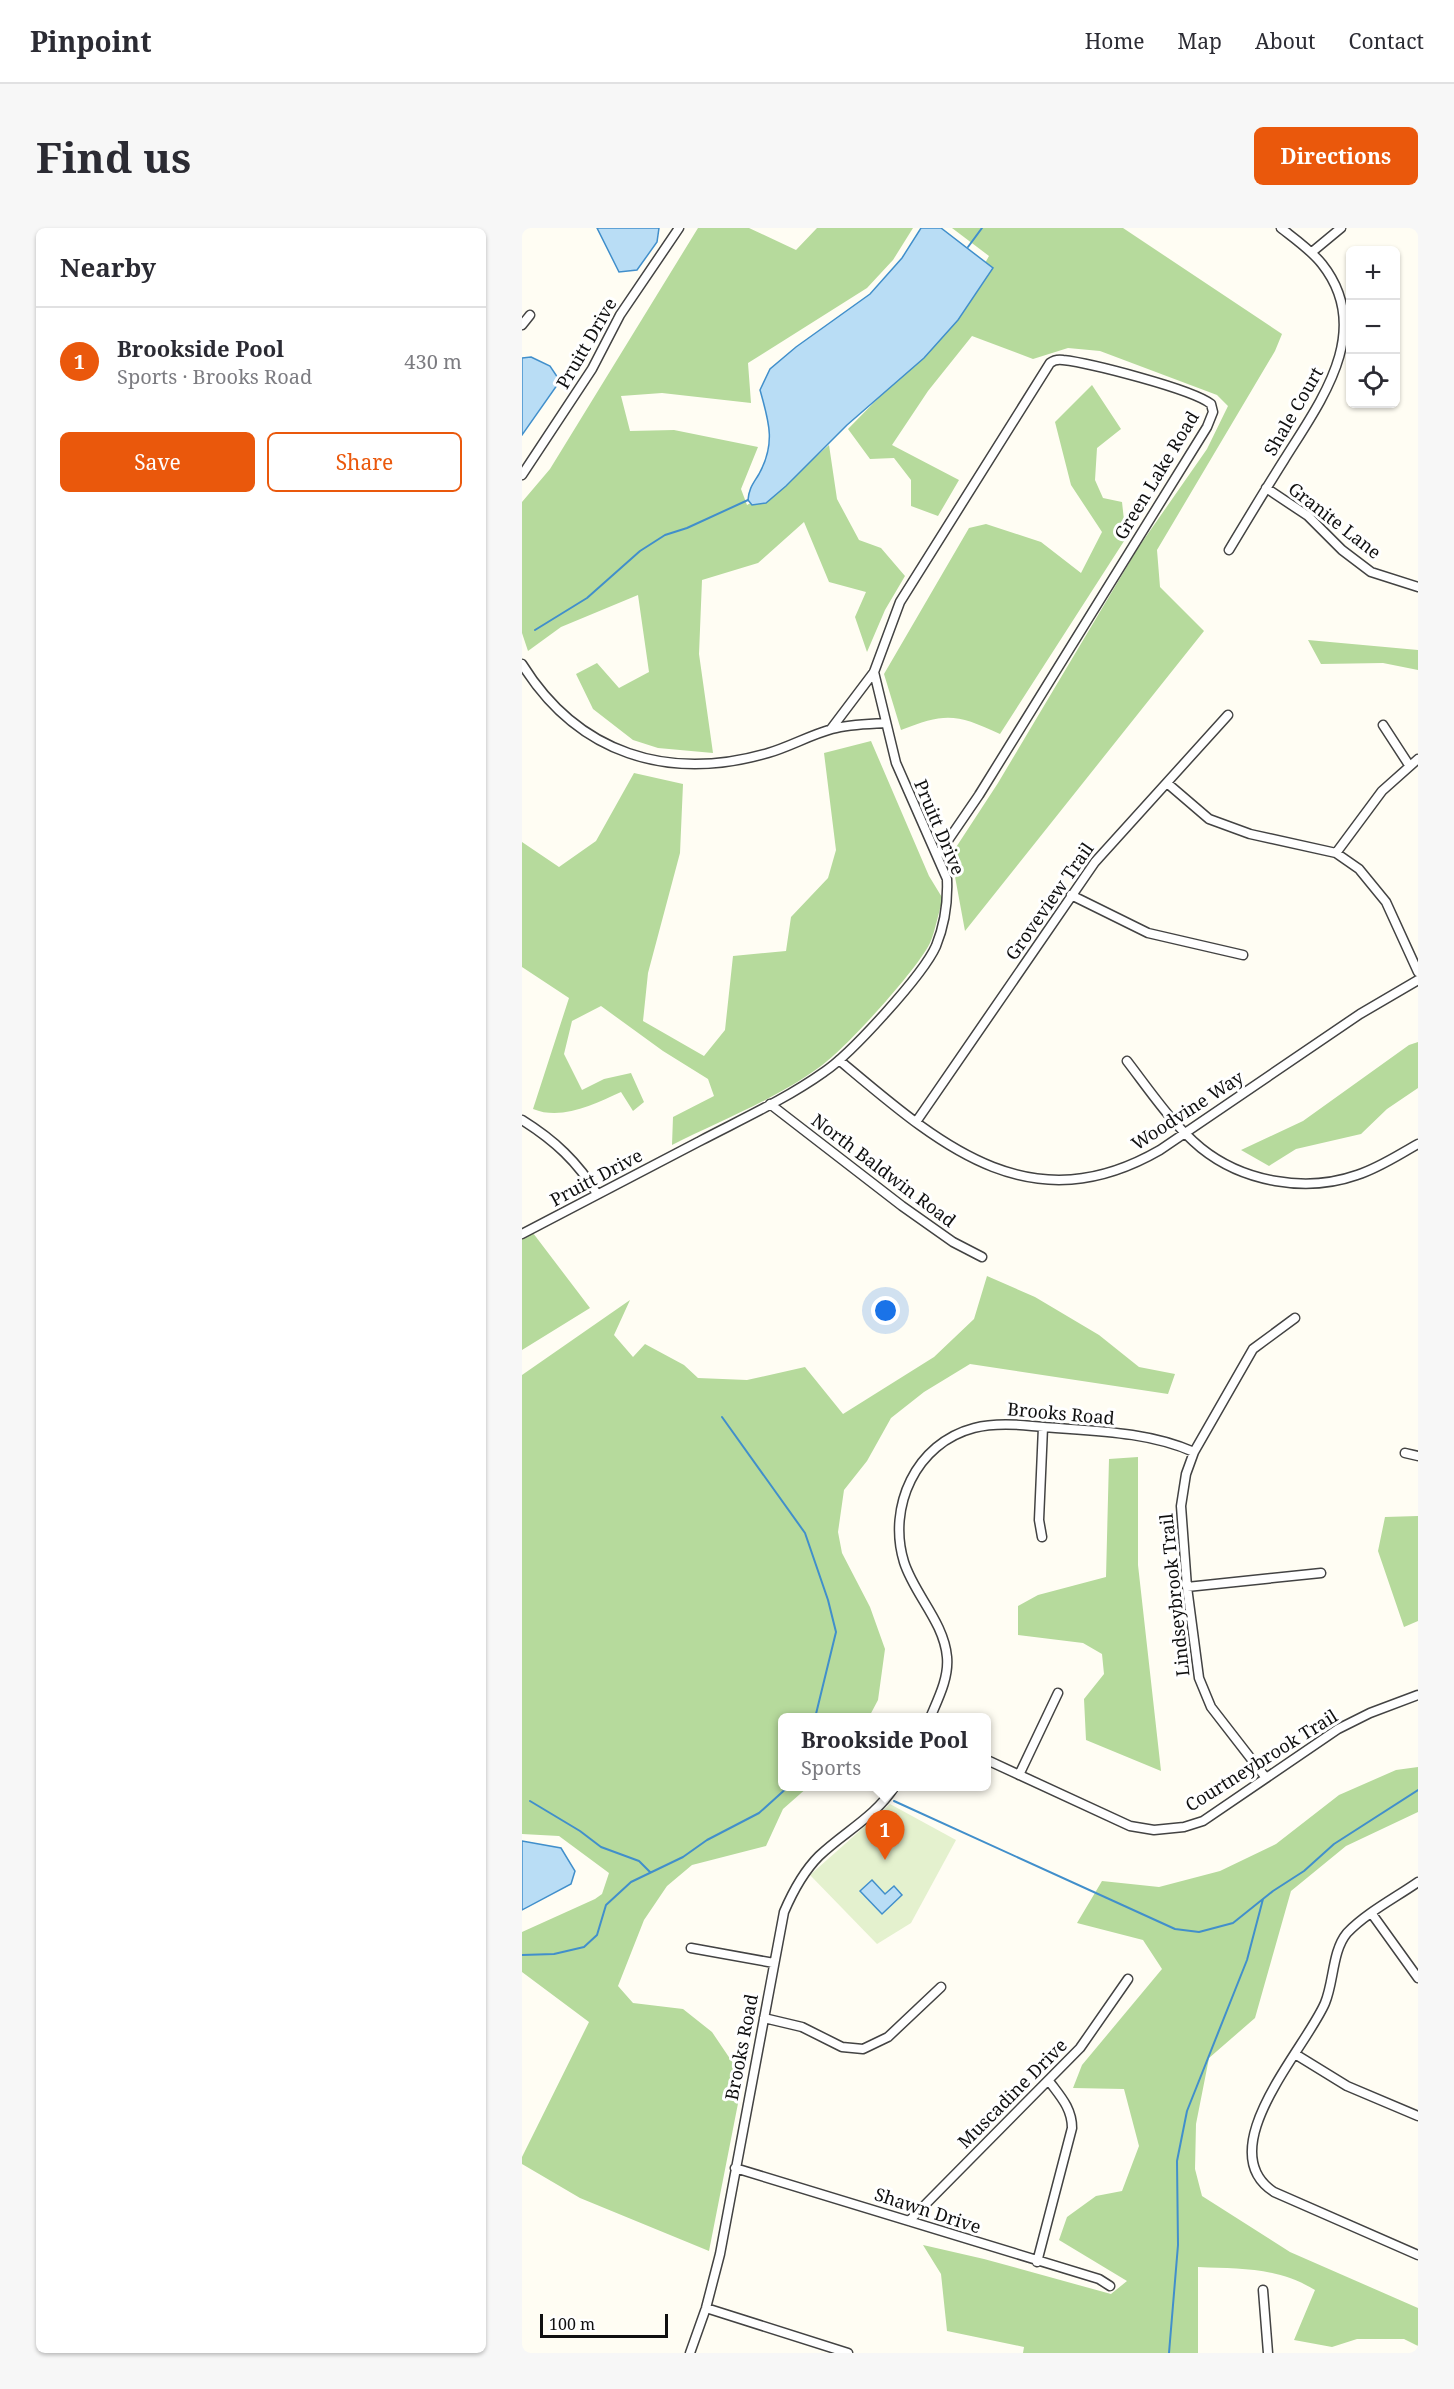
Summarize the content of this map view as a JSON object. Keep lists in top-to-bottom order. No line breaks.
{"streets":{"street":["Pruitt Drive","Shale Court","Green Lake Road","Granite Lane","Groveview Trail","Woodvine Way","North Baldwin Road","Brooks Road","Lindseybrook Trail","Courtneybrook Trail","Muscadine Drive","Shawn Drive"]},"crossings":[["Pruitt Drive","Green Lake Road"],["Pruitt Drive","Woodvine Way"],["Pruitt Drive","North Baldwin Road"],["Shale Court","Granite Lane"],["Groveview Trail","Woodvine Way"],["Brooks Road","Lindseybrook Trail"],["Brooks Road","Shawn Drive"],["Lindseybrook Trail","Courtneybrook Trail"],["Muscadine Drive","Shawn Drive"]],"scale_bar":"100 m","page":{"header":"Pinpoint","nav":["Home","Map","About","Contact"],"buttons":["Directions",["Save","Share"]],"title":"Find us","heading":"Nearby","map_buttons":["+","−"],"list":[{"mark":"1","name":"Brookside Pool","note":"Sports · Brooks Road","value":"430 m"}],"popup":["Brookside Pool","Sports"],"pins":"1","scale":"100 m"}}
